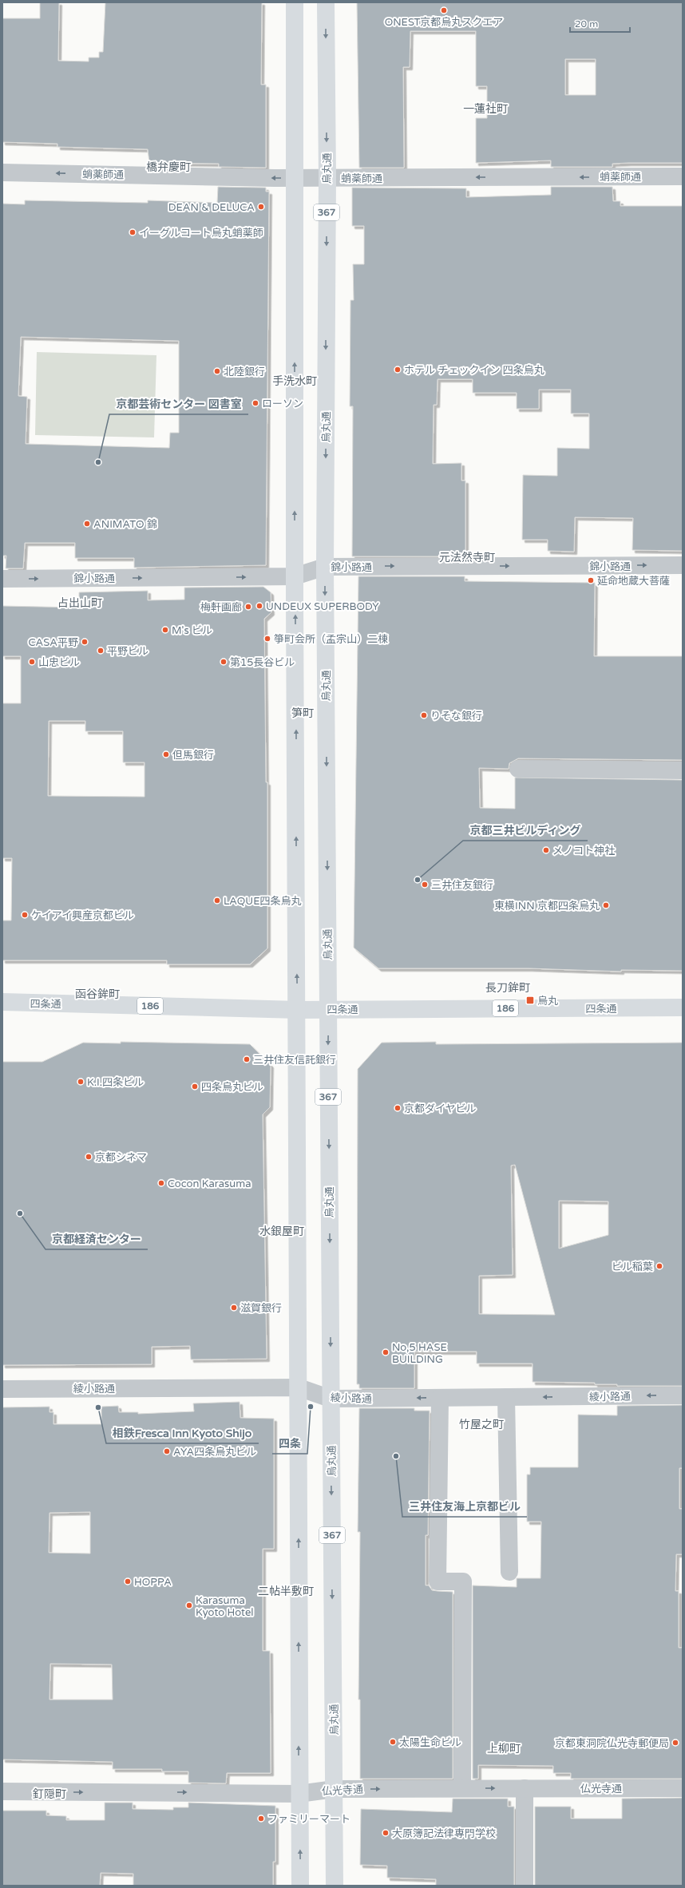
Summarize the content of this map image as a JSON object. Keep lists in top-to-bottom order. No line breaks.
{"streets":{"main road":["烏丸通","367","四条通","186"],"street":["蛸薬師通","錦小路通","綾小路通","仏光寺通"]},"crossings":[["烏丸通","蛸薬師通"],["烏丸通","錦小路通"],["烏丸通","四条通"],["烏丸通","綾小路通"],["烏丸通","仏光寺通"]],"one_way":["蛸薬師通","錦小路通","綾小路通","仏光寺通"],"districts":["一蓮社町","橋弁慶町","手洗水町","元法然寺町","占出山町","笋町","長刀鉾町","函谷鉾町","水銀屋町","竹屋之町","二帖半敷町","上柳町","釘隠町"],"places":{"other":["ONEST京都烏丸スクエア","DEAN & DELUCA","イーグルコート烏丸蛸薬師","ホテル チェックイン 四条烏丸","北陸銀行","ローソン","京都芸術センター 図書室","ANIMATO 錦","延命地蔵大菩薩","UNDEUX SUPERBODY","梅軒画廊","M's ビル","箏町会所（孟宗山）二棟","CASA平野","平野ビル","山忠ビル","第15長谷ビル","りそな銀行","但馬銀行","メノコト神社","京都三井ビルディング","三井住友銀行","LAQUE四条烏丸","東横INN 京都四条烏丸","ケイアイ興産京都ビル","三井住友信託銀行","K.I.四条ビル","四条烏丸ビル","京都ダイヤビル","京都シネマ","Cocon Karasuma","京都経済センター","ビル稲葉","滋賀銀行","No,5 HASE BUILDING","四条","相鉄Fresca Inn Kyoto Shijo","AYA四条烏丸ビル","三井住友海上京都ビル","HOPPA","Karasuma Kyoto Hotel","太陽生命ビル","京都東洞院仏光寺郵便局","ファミリーマート","大原簿記法律専門学校"],"transit":["烏丸"]},"scale_bar":"20 m"}
